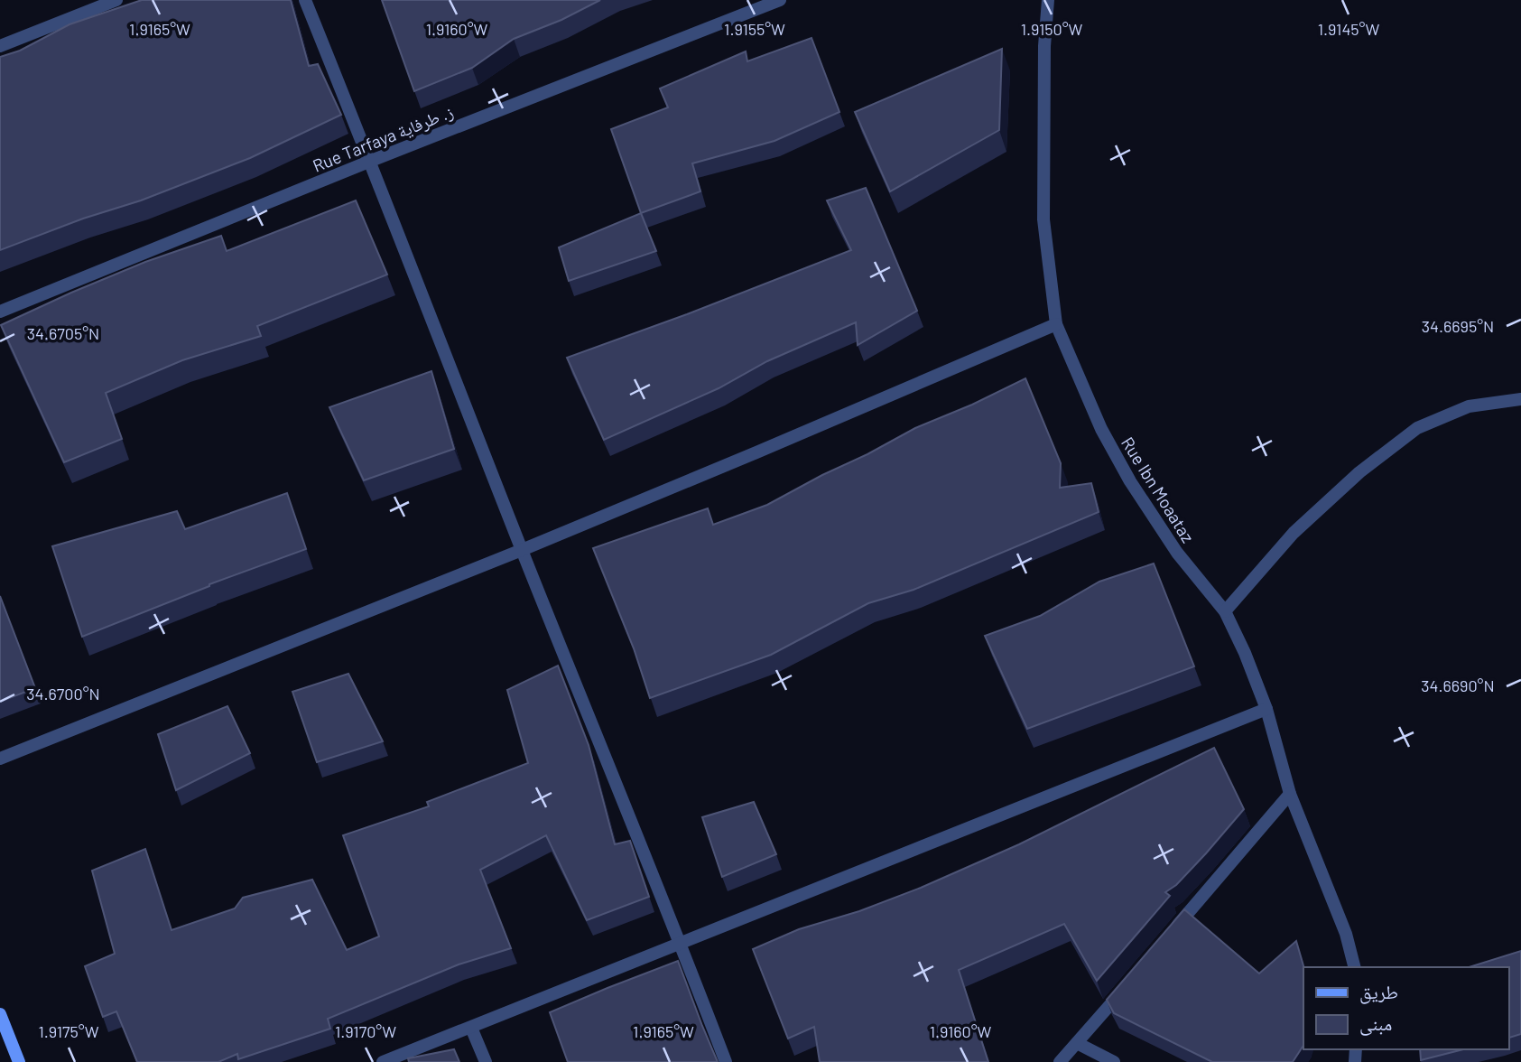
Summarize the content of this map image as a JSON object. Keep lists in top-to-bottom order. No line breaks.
{"streets":{"street":["Rue Tarfaya ز. طرفاية","Rue Ibn Moaataz"]},"legend":["طريق","مبنى"],"coordinates":["1.9165°W","1.9160°W","1.9155°W","1.9150°W","1.9145°W","34.6695°N","34.6705°N","34.6690°N","34.6700°N","1.9175°W","1.9170°W"]}
